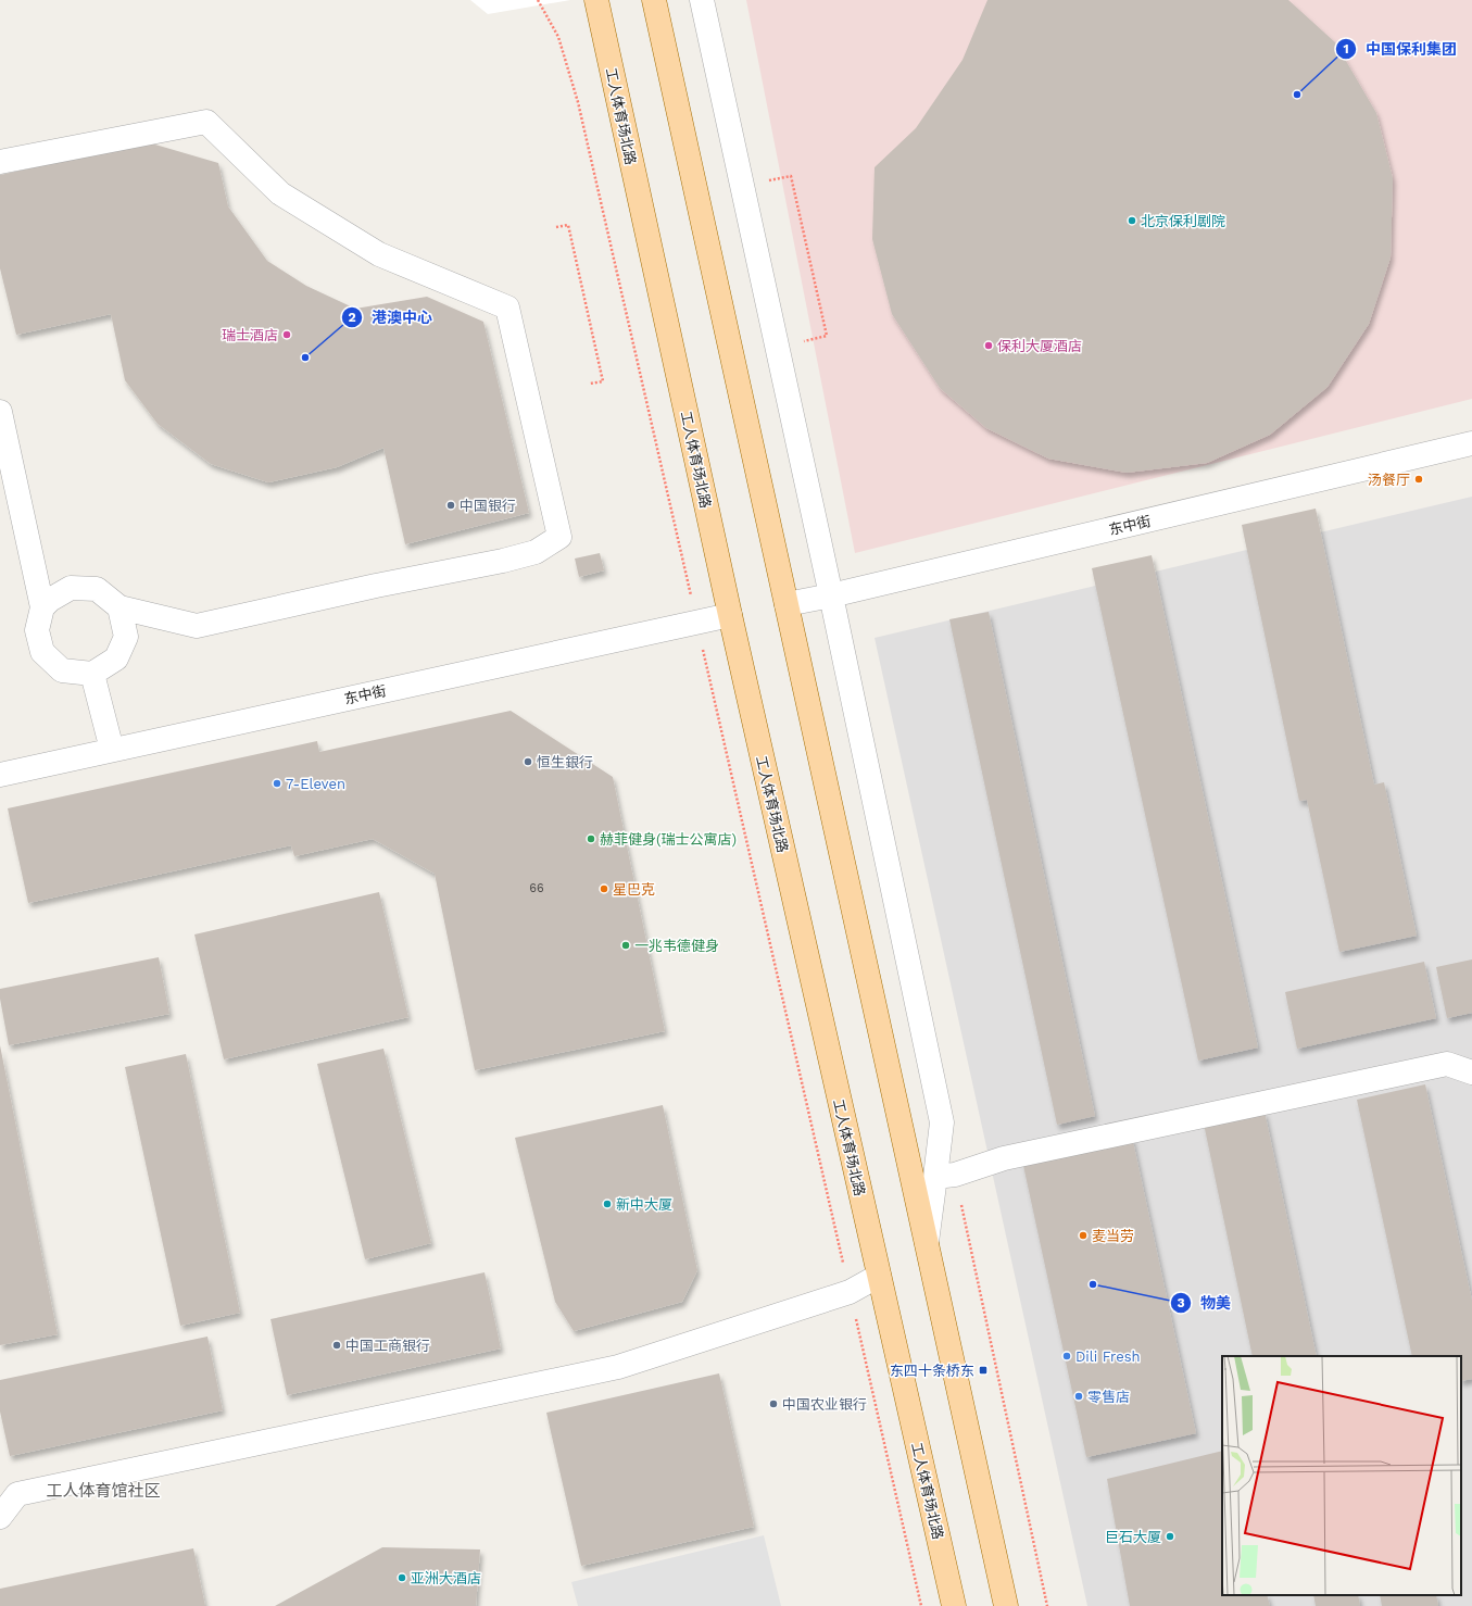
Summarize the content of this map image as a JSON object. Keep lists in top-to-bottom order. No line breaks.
{"streets":{"main road":["工人体育场北路"],"street":["东中街"]},"crossings":[["工人体育场北路","东中街"]],"districts":["工人体育馆社区"],"places":{"other":["中国保利集团","北京保利剧院","瑞士酒店","保利大厦酒店","港澳中心","汤餐厅","中国银行","恒生銀行","7-Eleven","赫菲健身(瑞士公寓店)","星巴克","一兆韦德健身","新中大厦","麦当劳","物美","中国工商银行","Dili Fresh","零售店","中国农业银行","巨石大厦","亚洲大酒店"],"transit":["东四十条桥东"]},"house_numbers":["66"]}
